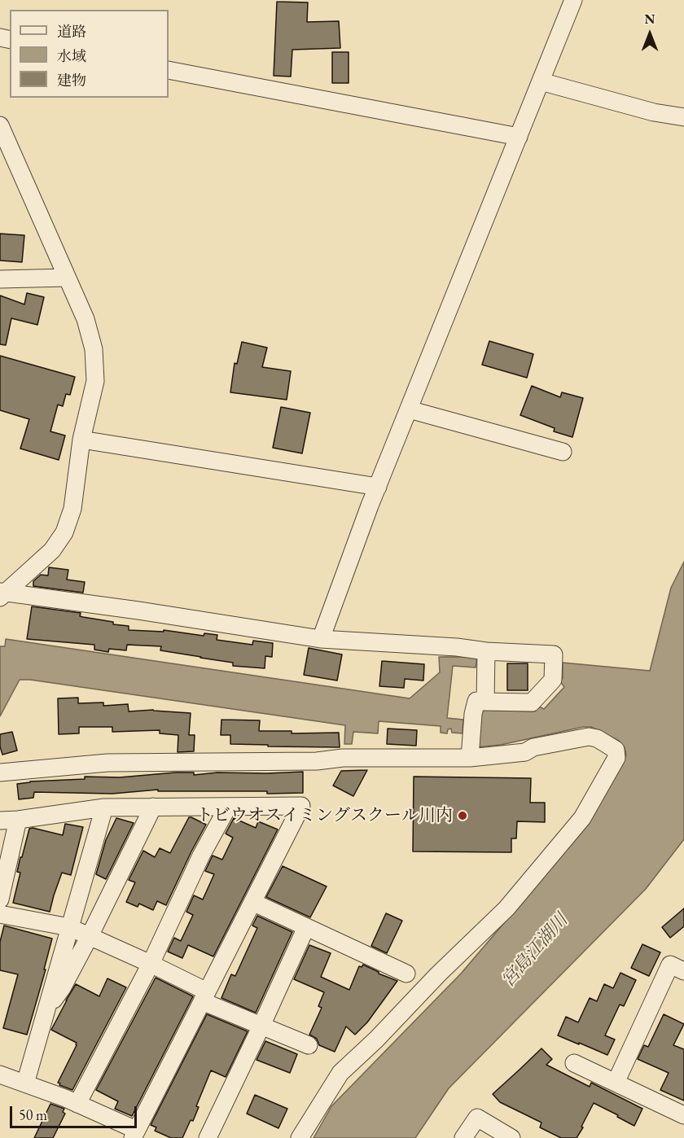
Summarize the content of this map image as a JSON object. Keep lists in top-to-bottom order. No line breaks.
{"water":["宮島江湖川"],"places":["トビウオスイミングスクール川内"],"legend":["道路","水域","建物"],"scale_bar":"50 m","north":"top"}
